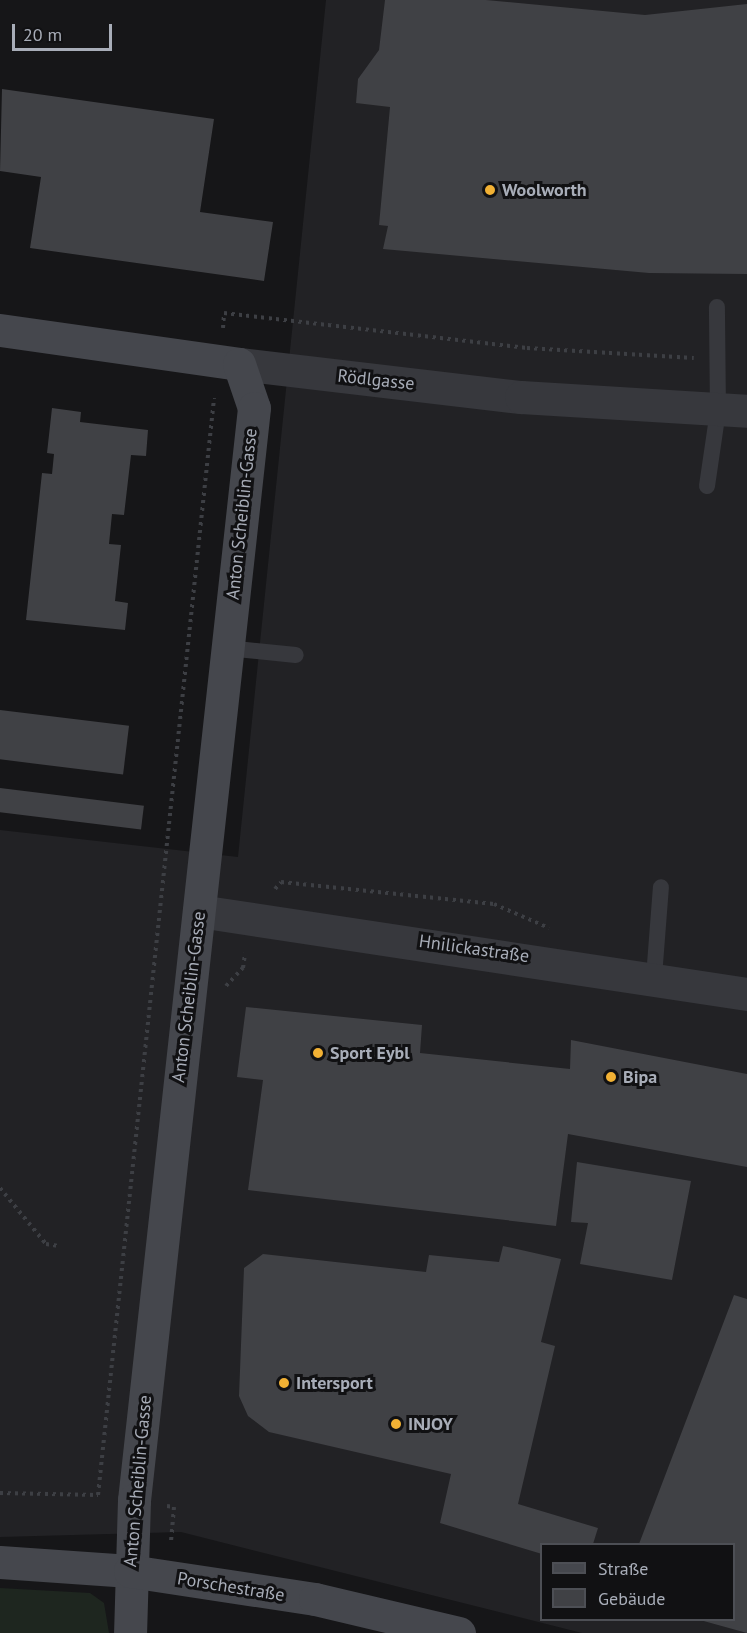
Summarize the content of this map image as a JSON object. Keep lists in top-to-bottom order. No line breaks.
{"streets":{"street":["Rödlgasse","Anton Scheiblin-Gasse","Hnilickastraße","Porschestraße"]},"crossings":[["Rödlgasse","Anton Scheiblin-Gasse"],["Anton Scheiblin-Gasse","Hnilickastraße"],["Anton Scheiblin-Gasse","Porschestraße"]],"places":["Woolworth","Sport Eybl","Bipa","Intersport","INJOY"],"legend":["Straße","Gebäude"],"scale_bar":"20 m"}
